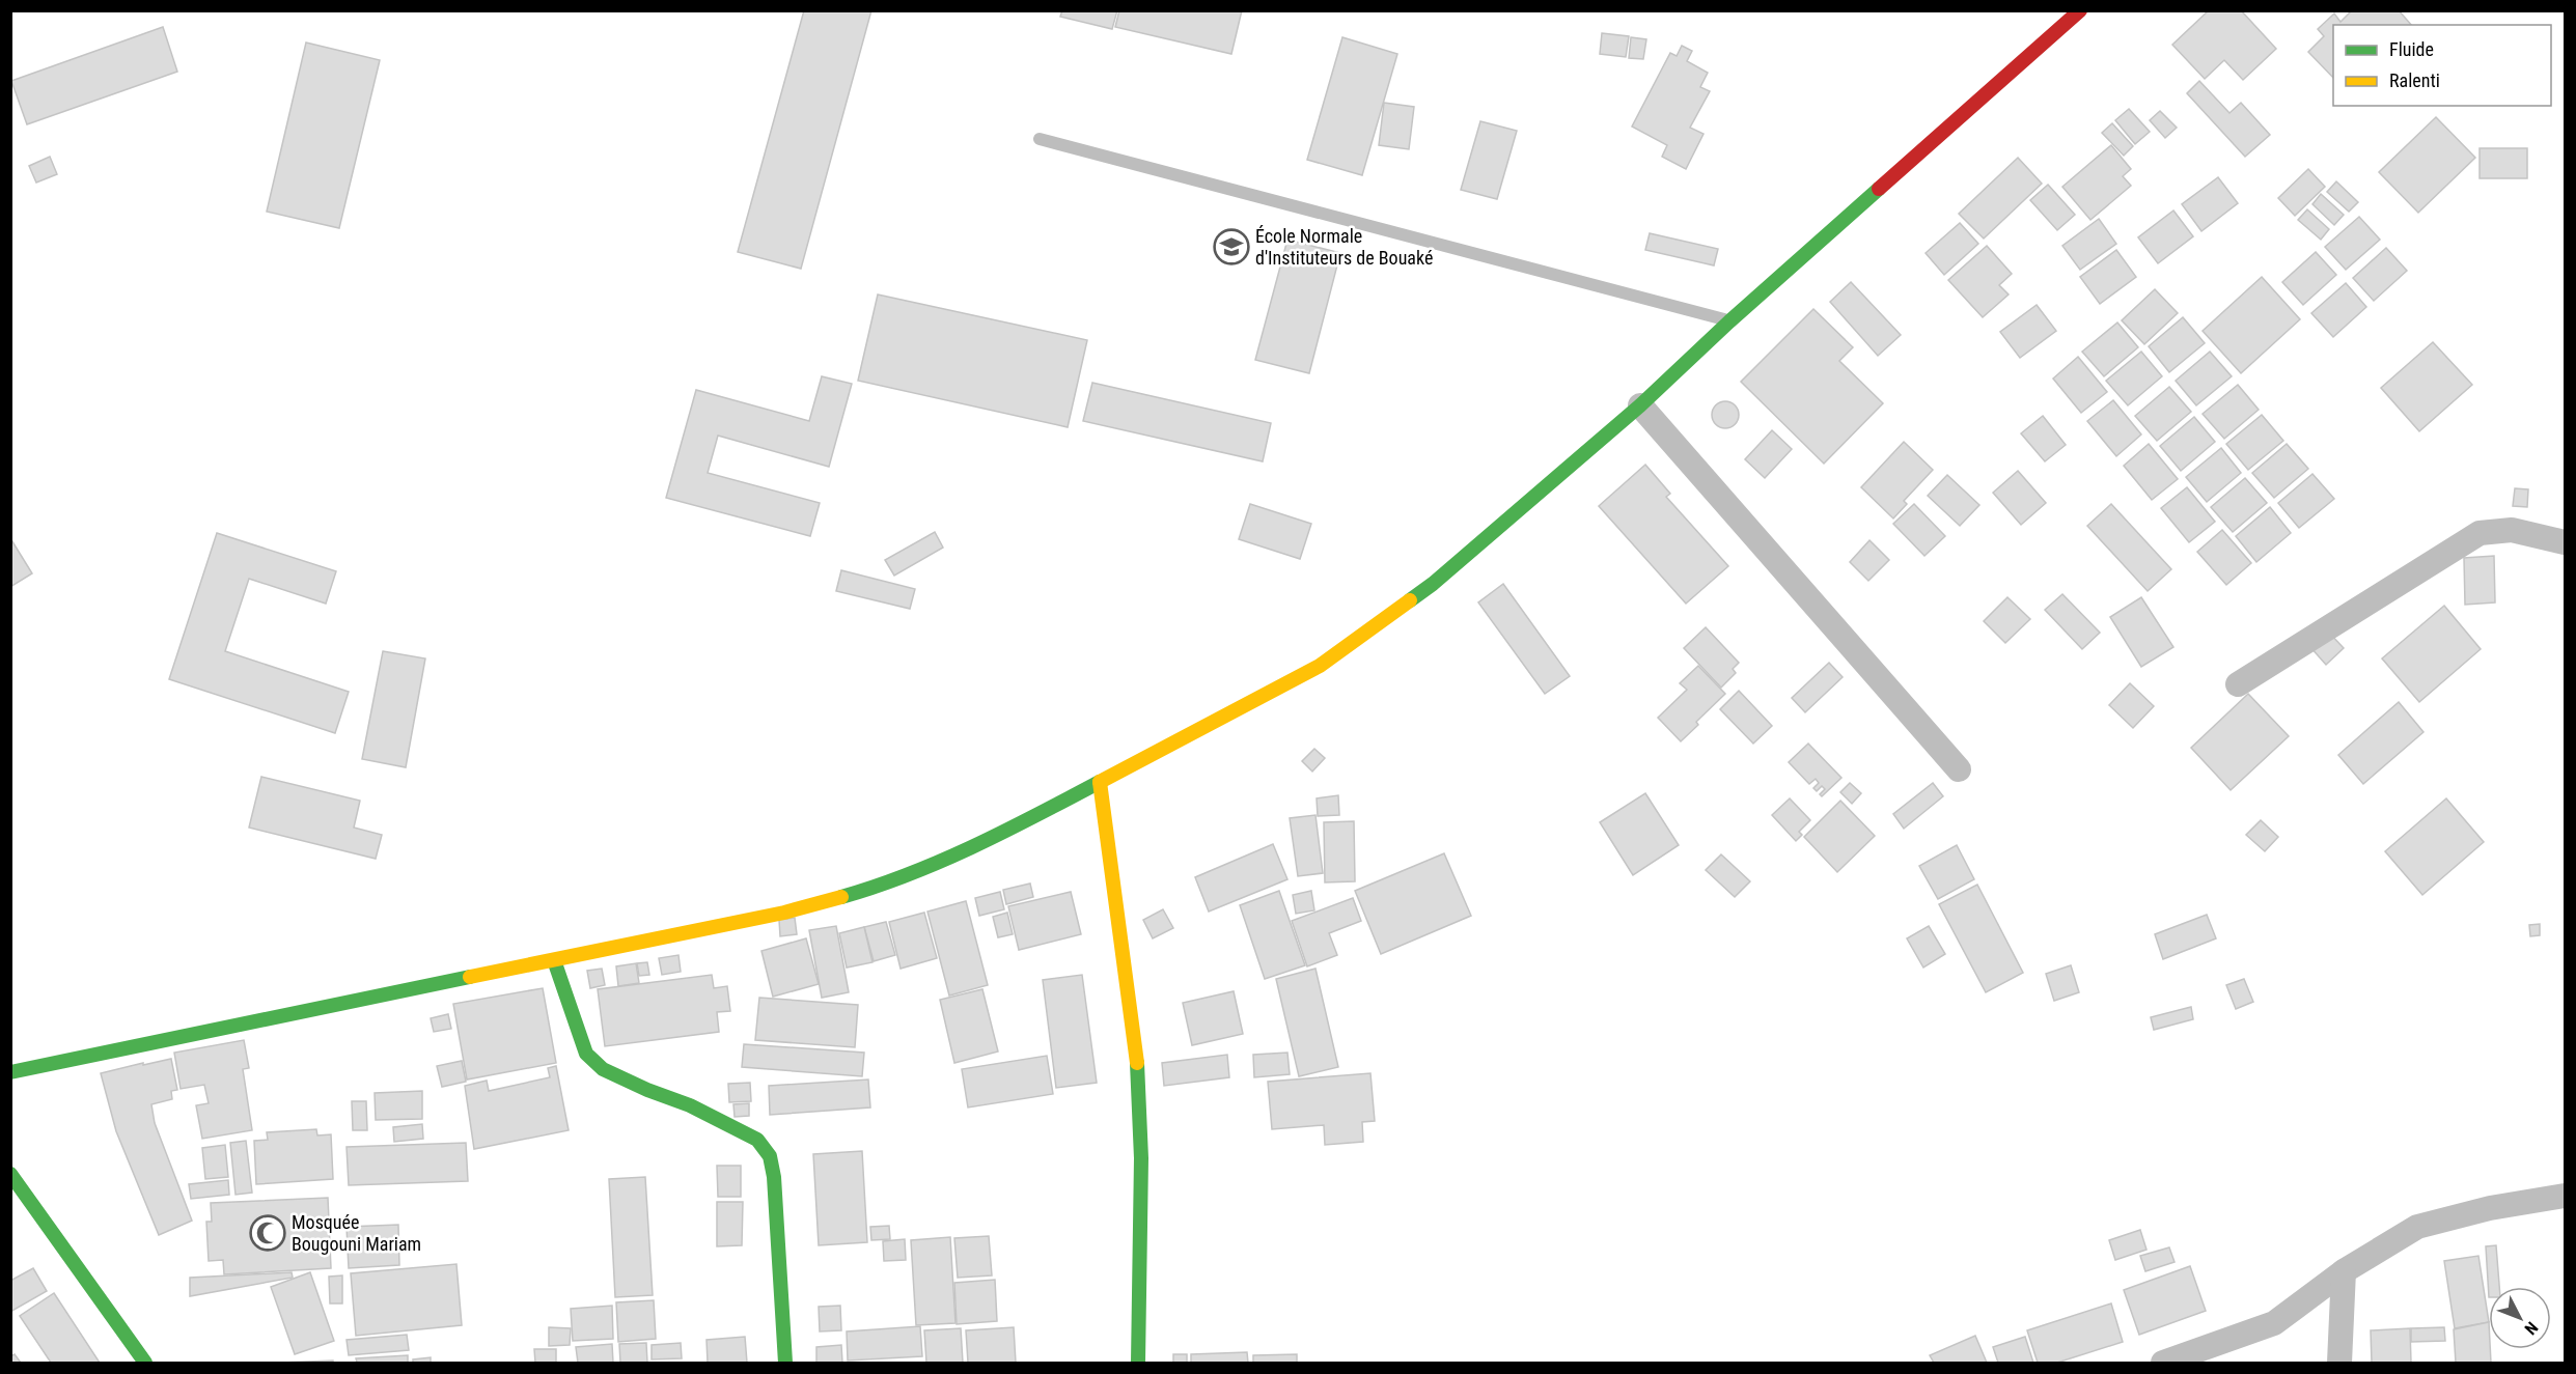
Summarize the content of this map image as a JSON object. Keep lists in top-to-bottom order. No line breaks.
{"places":{"school or university":["École Normale d'Instituteurs de Bouaké"],"mosque":["Mosquée Bougouni Mariam"]},"legend":["Fluide","Ralenti"],"north":"bottom right"}
